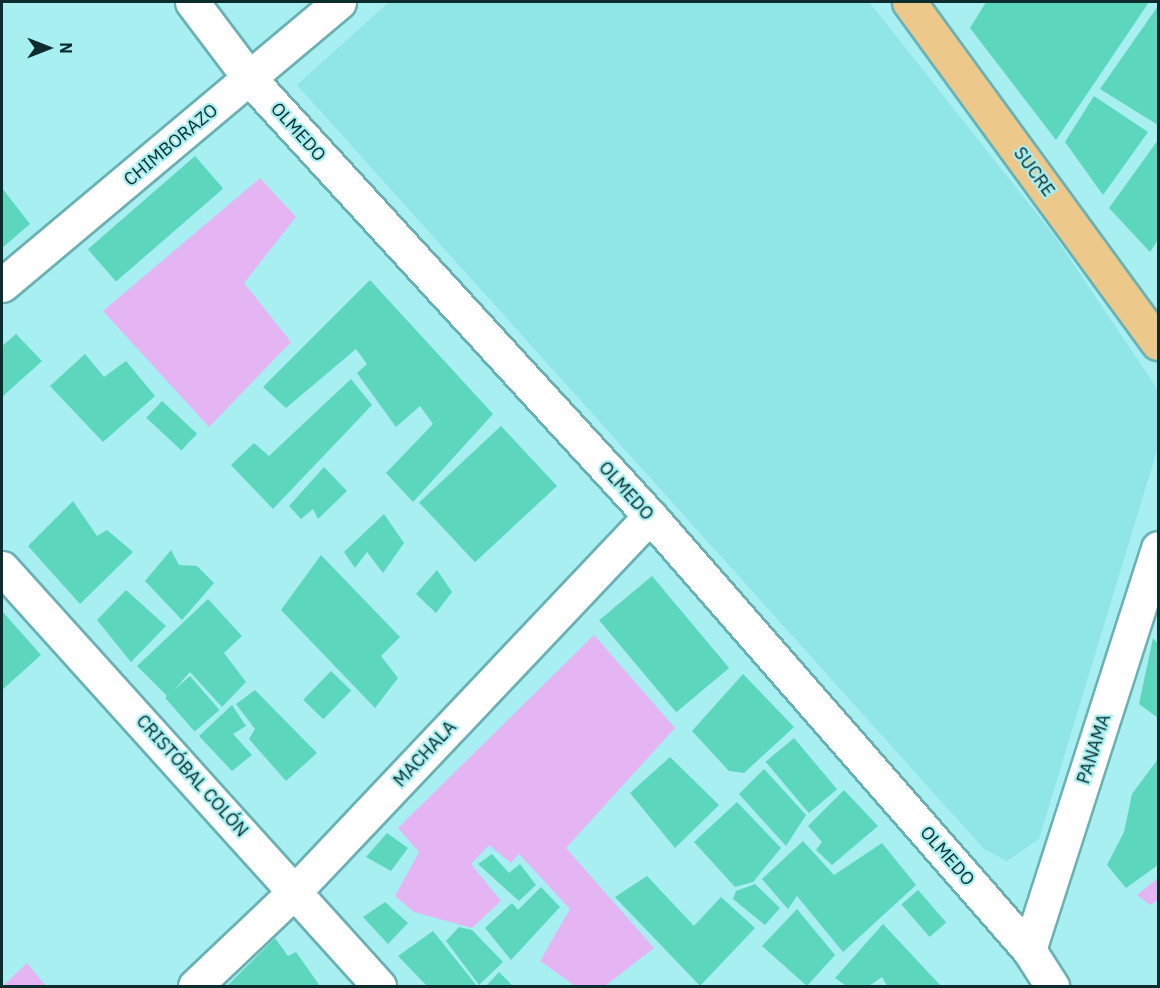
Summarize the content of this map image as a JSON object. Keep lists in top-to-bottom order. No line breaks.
{"streets":{"main road":["SUCRE"],"street":["OLMEDO","CHIMBORAZO","PANAMA","MACHALA","CRISTÓBAL COLÓN"]},"crossings":[["OLMEDO","CHIMBORAZO"],["OLMEDO","PANAMA"],["OLMEDO","MACHALA"],["MACHALA","CRISTÓBAL COLÓN"]],"north":"right"}
